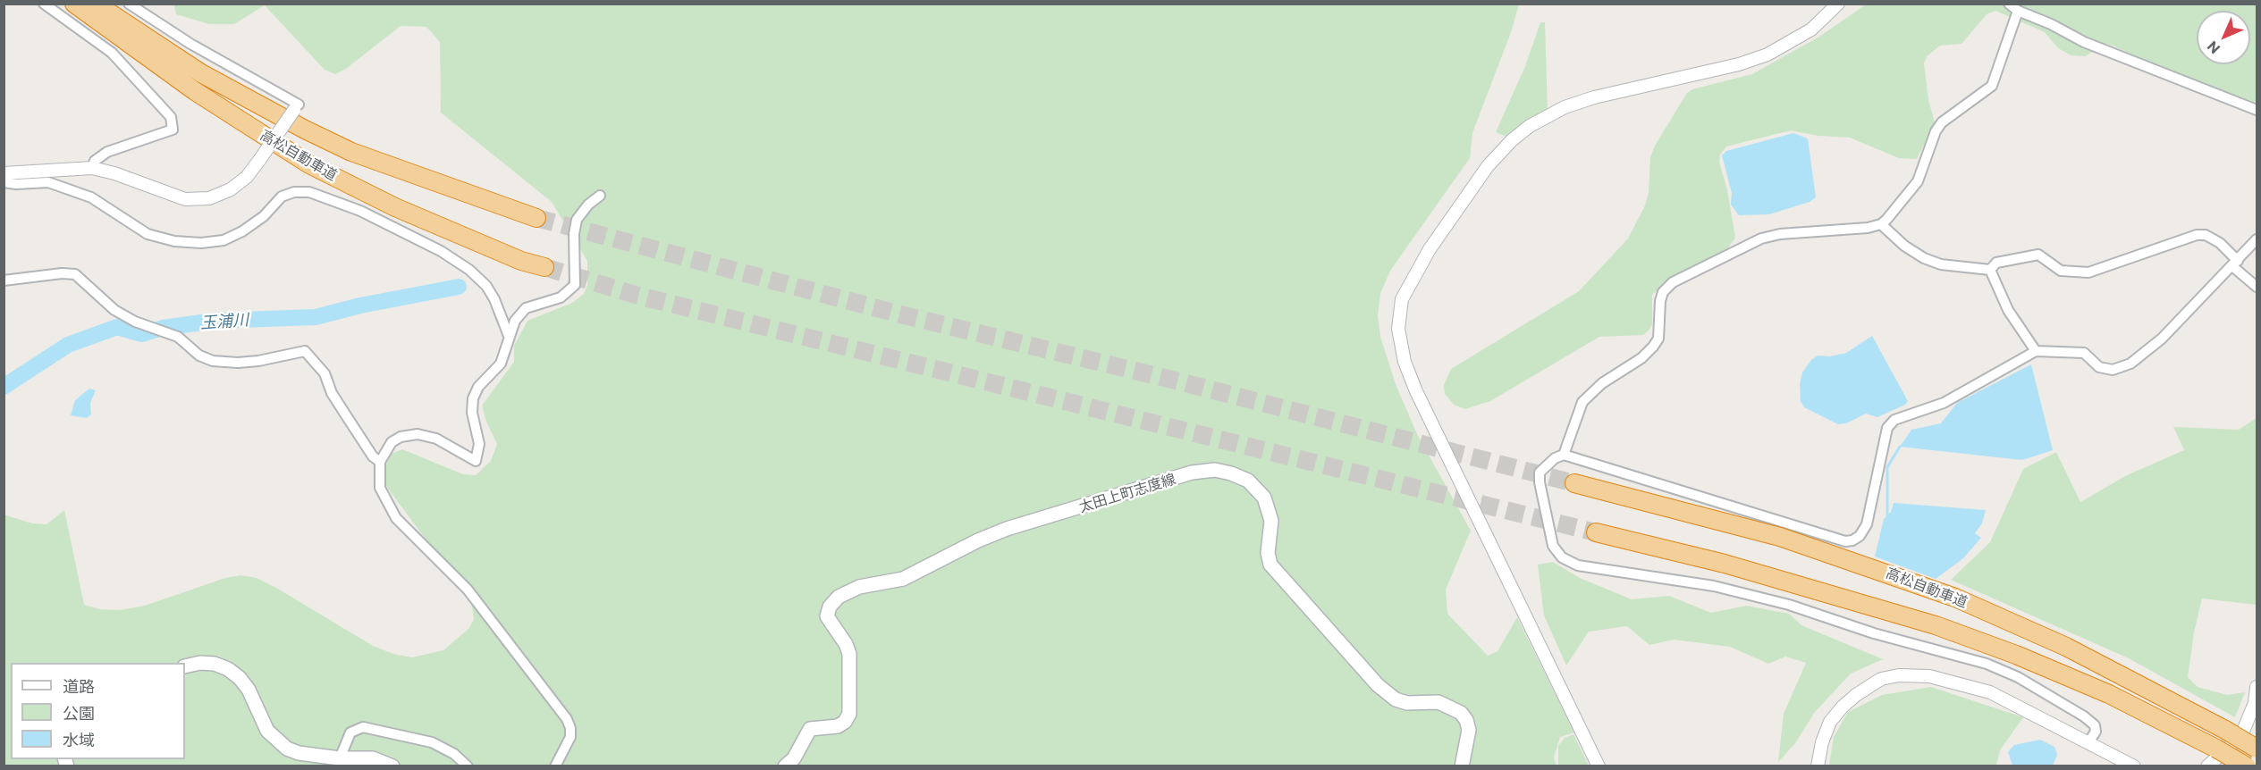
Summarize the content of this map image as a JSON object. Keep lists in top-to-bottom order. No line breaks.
{"streets":{"highway":["高松自動車道"],"main road":["太田上町志度線"]},"water":["玉浦川"],"legend":["道路","公園","水域"],"north":"bottom left"}
